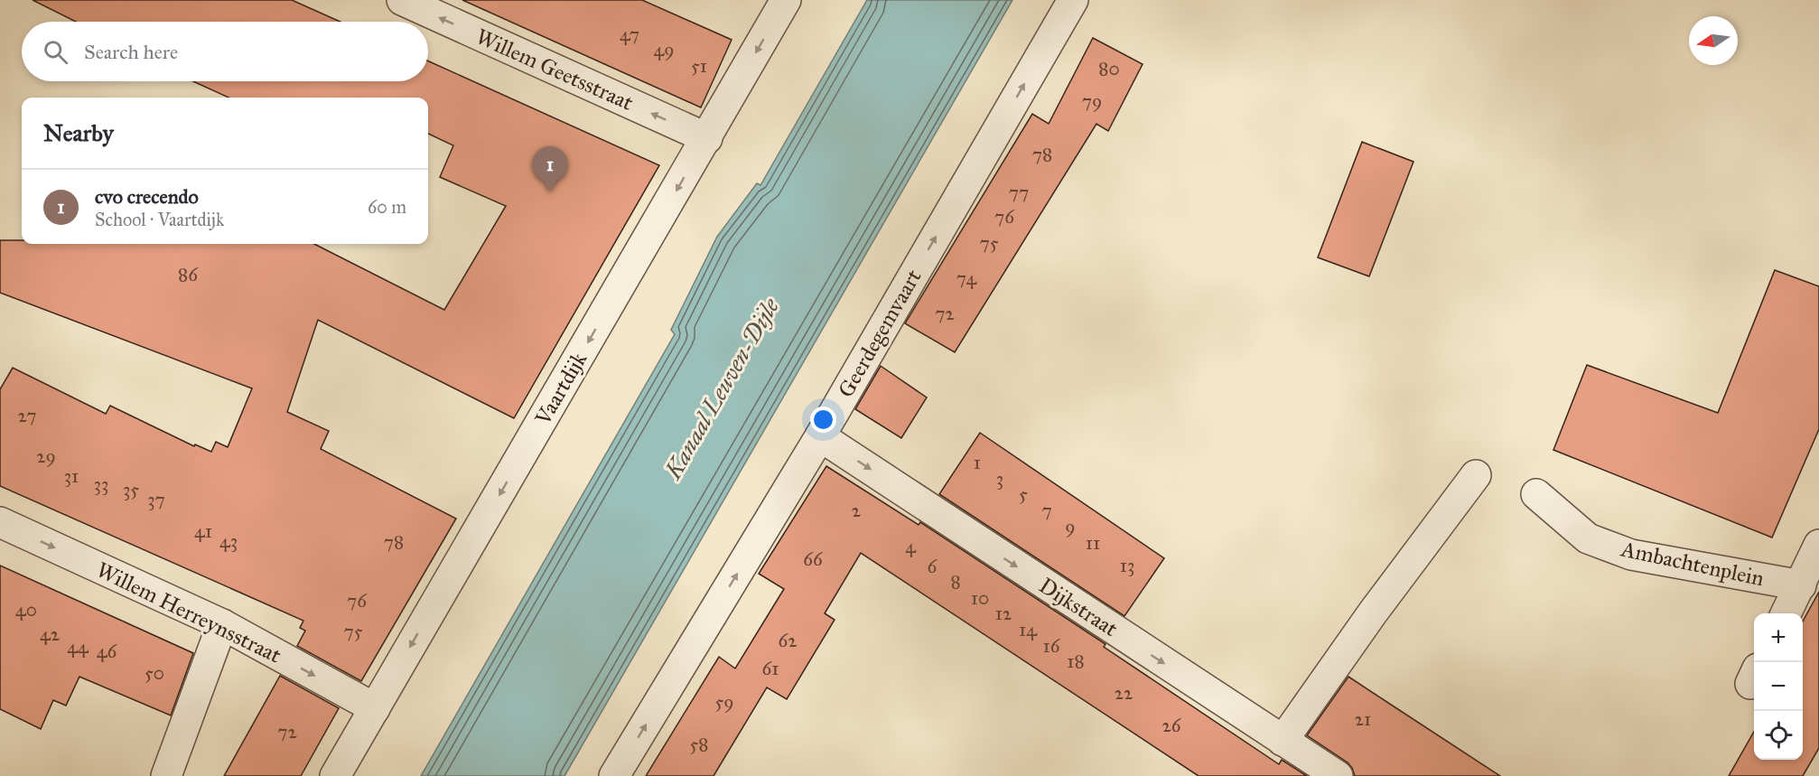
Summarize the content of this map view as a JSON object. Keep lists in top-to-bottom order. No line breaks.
{"streets":{"street":["Willem Geetsstraat","Geerdegemvaart","Vaartdijk","Ambachtenplein","Dijkstraat","Willem Herreynsstraat"]},"crossings":[["Willem Geetsstraat","Vaartdijk"],["Geerdegemvaart","Dijkstraat"],["Vaartdijk","Willem Herreynsstraat"]],"one_way":["Willem Geetsstraat","Geerdegemvaart","Vaartdijk","Dijkstraat","Willem Herreynsstraat"],"water":["Kanaal Leuven-Dijle"],"house_numbers":["47","49","51","80","79","78","77","76","75","86","74","72","27","29","1","31","3","33","35","5","37","2","7","9","41","43","78","11","4","66","13","6","8","10","76","40","12","14","75","42","62","16","44","46","18","61","50","22","59","21","26","72","58"],"north":"left","page":{"search":"Search here","heading":"Nearby","pins":"1","list":[{"mark":"1","name":"cvo crecendo","note":"School · Vaartdijk","value":"60 m"}],"map_buttons":["+","−"]}}
